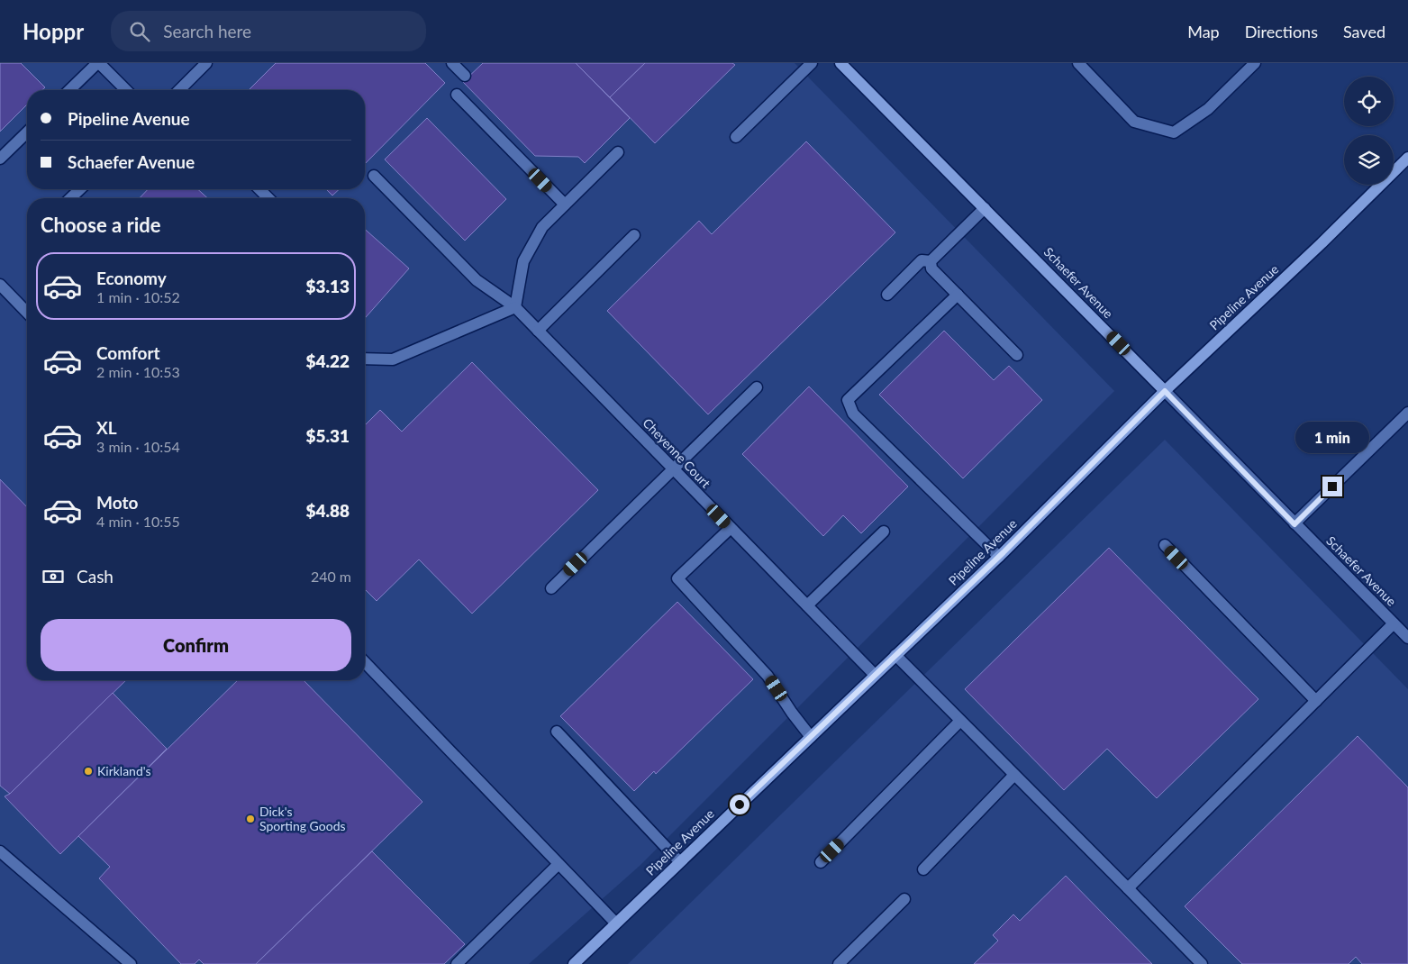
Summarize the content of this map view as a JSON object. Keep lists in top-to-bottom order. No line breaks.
{"streets":{"main road":["Schaefer Avenue","Pipeline Avenue"],"street":["Cheyenne Court"]},"crossings":[["Schaefer Avenue","Pipeline Avenue"],["Pipeline Avenue","Cheyenne Court"]],"places":["Kirkland's","Dick's Sporting Goods"],"page":{"header":"Hoppr","search":"Search here","nav":["Map","Directions","Saved"],"banner":["Pipeline Avenue","Schaefer Avenue"],"heading":"Choose a ride","list":[{"name":"Economy","note":"1 min · 10:52","value":"$3.13"},{"name":"Comfort","note":"2 min · 10:53","value":"$4.22"},{"name":"XL","note":"3 min · 10:54","value":"$5.31"},{"name":"Moto","note":"4 min · 10:55","value":"$4.88"}],"bubble":"1 min","pay":["Cash","240 m"],"buttons":"Confirm"}}
